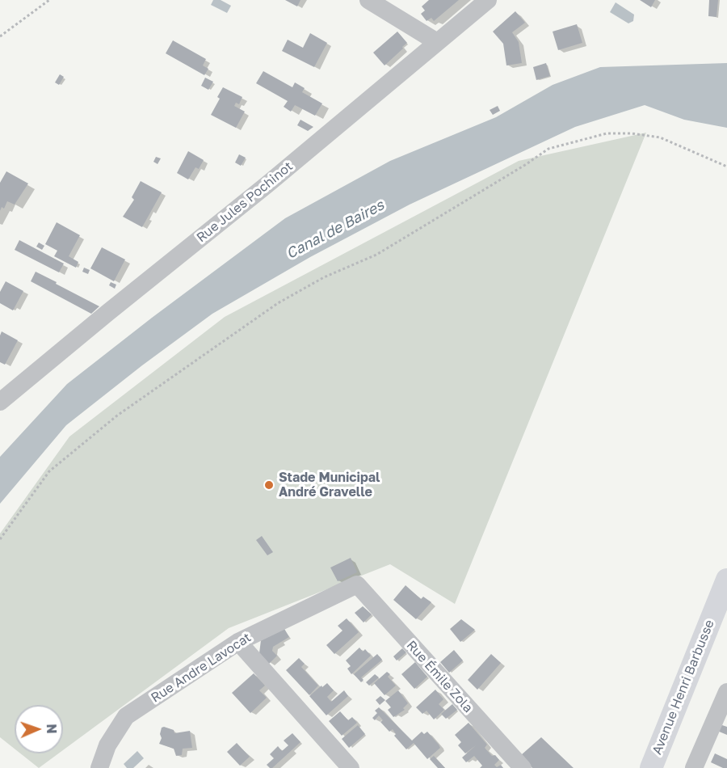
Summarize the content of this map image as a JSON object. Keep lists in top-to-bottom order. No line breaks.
{"streets":{"main road":["Avenue Henri Barbusse"],"street":["Rue Jules Pochinot","Rue Andre Lavocat","Rue Émile Zola"]},"crossings":[["Rue Andre Lavocat","Rue Émile Zola"]],"water":["Canal de Baires"],"places":["Stade Municipal André Gravelle"],"north":"right"}
